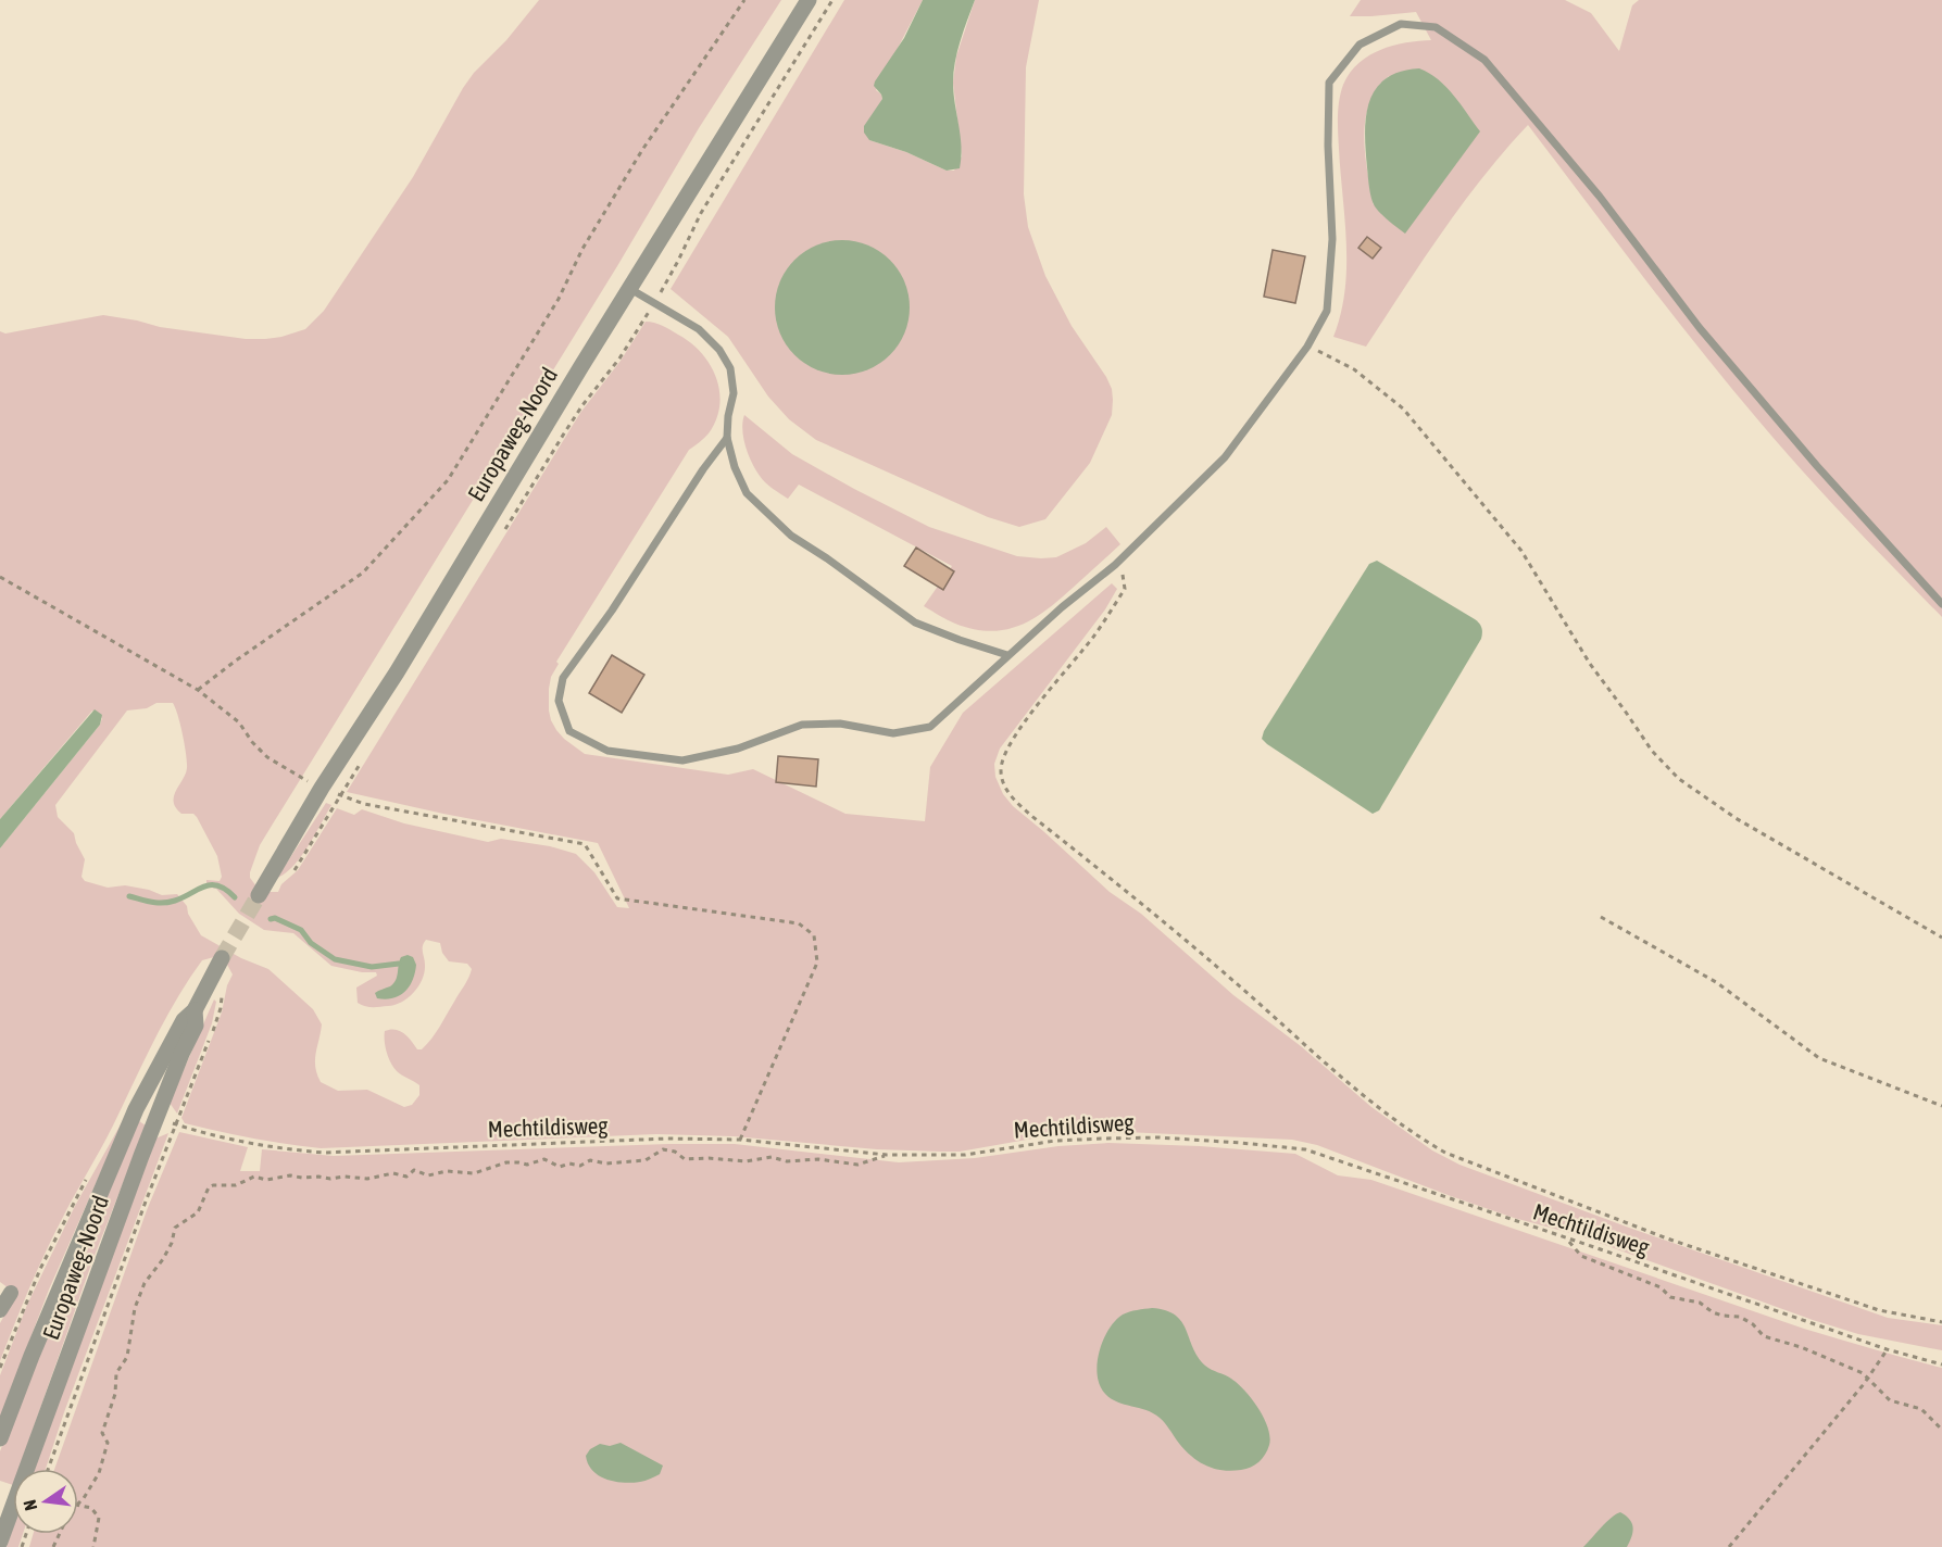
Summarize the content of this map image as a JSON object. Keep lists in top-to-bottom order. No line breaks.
{"streets":{"street":["Europaweg-Noord"],"path":["Mechtildisweg"]},"crossings":[["Europaweg-Noord","Mechtildisweg"]],"north":"left"}
